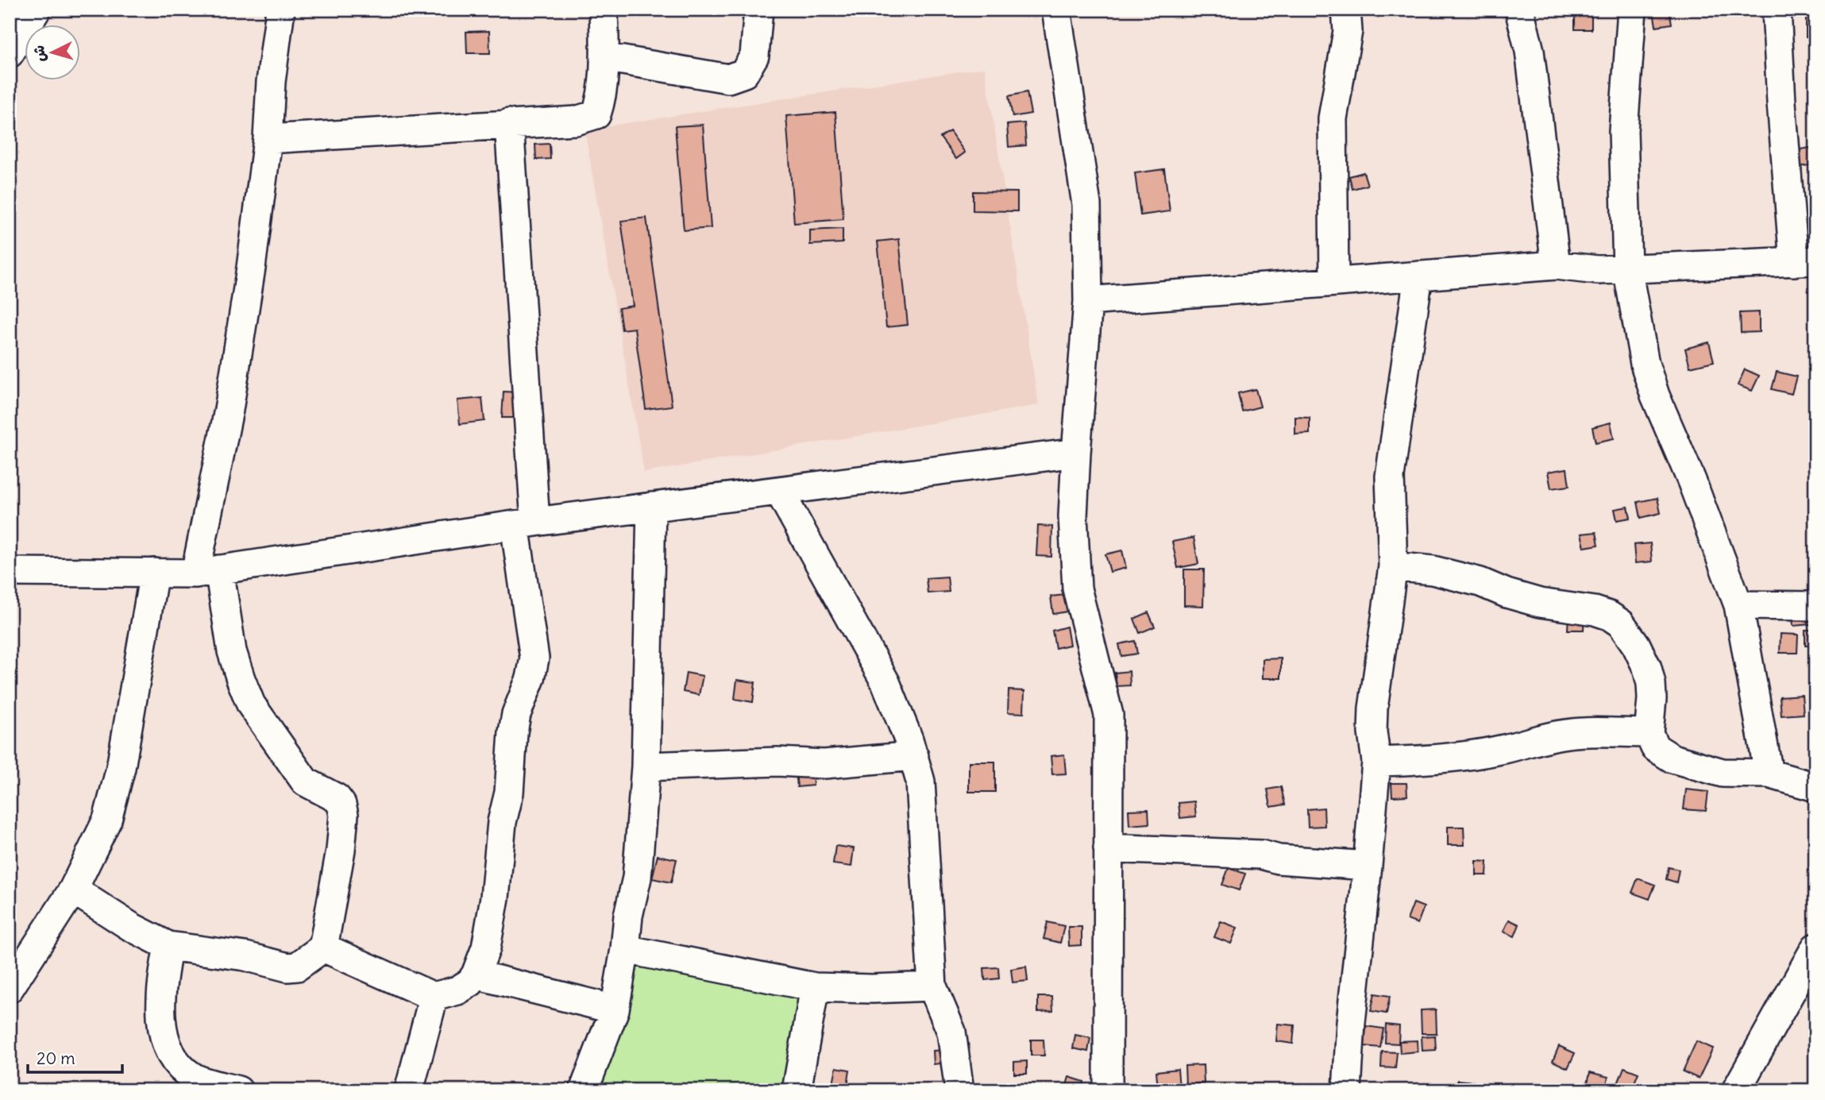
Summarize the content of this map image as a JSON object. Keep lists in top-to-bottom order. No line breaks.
{"scale_bar":"20 m","north":"left"}
